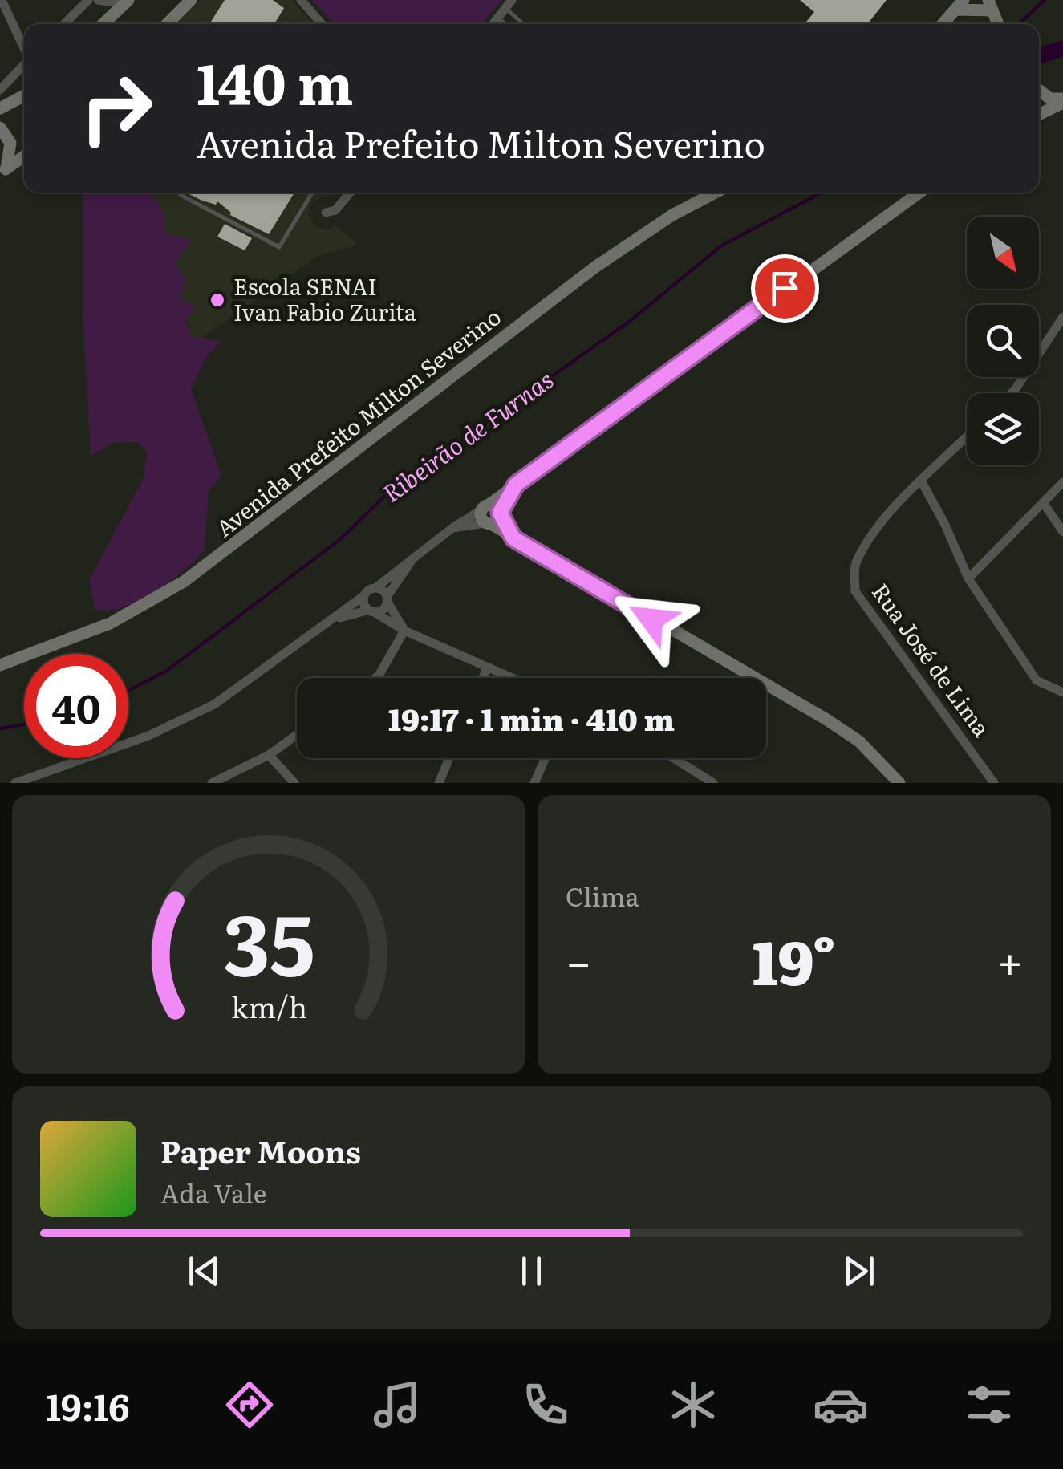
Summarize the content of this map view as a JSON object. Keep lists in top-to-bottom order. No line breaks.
{"streets":{"main road":["Avenida Prefeito Milton Severino"],"street":["Rua José de Lima"]},"water":["Ribeirão de Furnas"],"places":["Escola SENAI Ivan Fabio Zurita"],"north":"bottom right","page":{"turn":["140 m","Avenida Prefeito Milton Severino"],"limit":"40","trip":"19:17 · 1 min · 410 m","tile":"Clima","heat":["−","19°","+"],"song":["Paper Moons","Ada Vale"],"tabs":"19:16","gauge":["35","km/h"]}}
